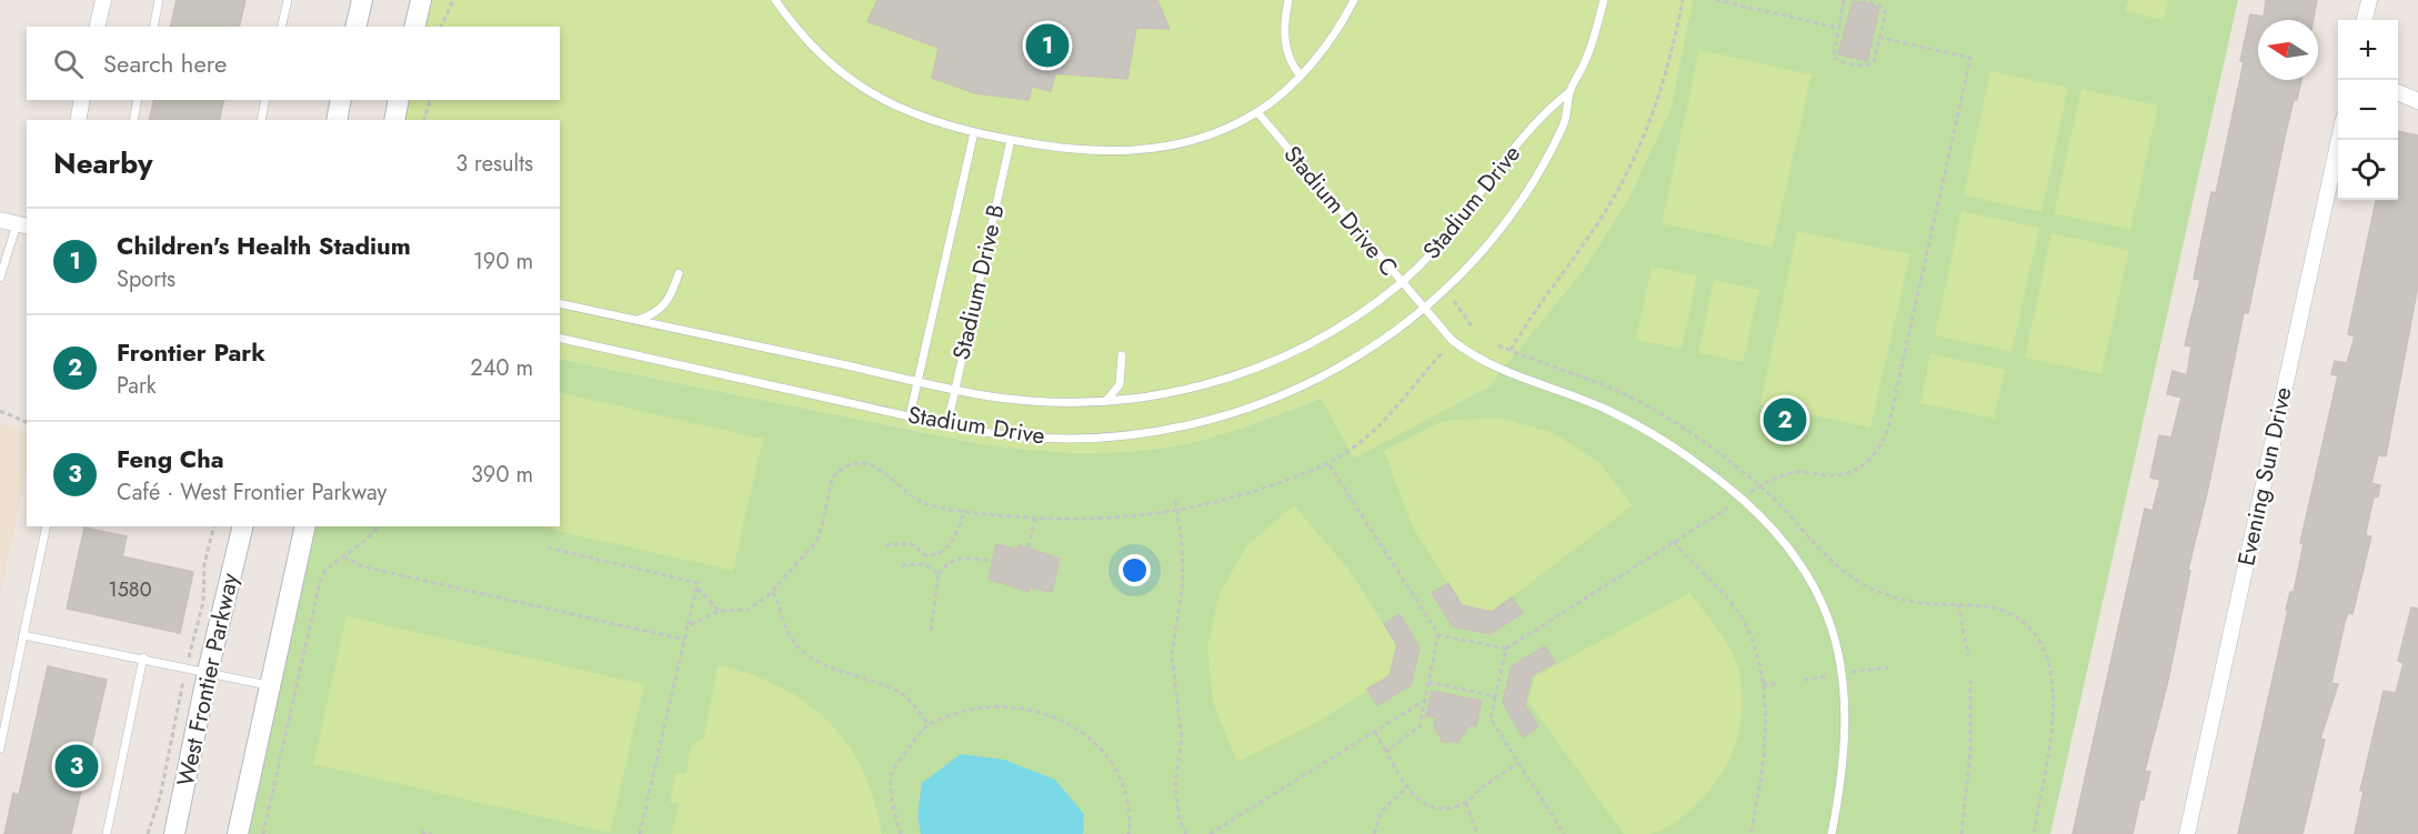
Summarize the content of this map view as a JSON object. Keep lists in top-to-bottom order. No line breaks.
{"streets":{"street":["Evening Sun Drive","West Frontier Parkway"],"lane":["Stadium Drive","Stadium Drive C","Stadium Drive B"]},"crossings":[["Stadium Drive","Stadium Drive C"],["Stadium Drive","Stadium Drive B"]],"house_numbers":["1580"],"north":"left","page":{"map_buttons":["+","−"],"pins":["1","2","3"],"search":"Search here","heading":["Nearby","3 results"],"list":[{"mark":"1","name":"Children's Health Stadium","note":"Sports","value":"190 m"},{"mark":"2","name":"Frontier Park","note":"Park","value":"240 m"},{"mark":"3","name":"Feng Cha","note":"Café · West Frontier Parkway","value":"390 m"}]}}
